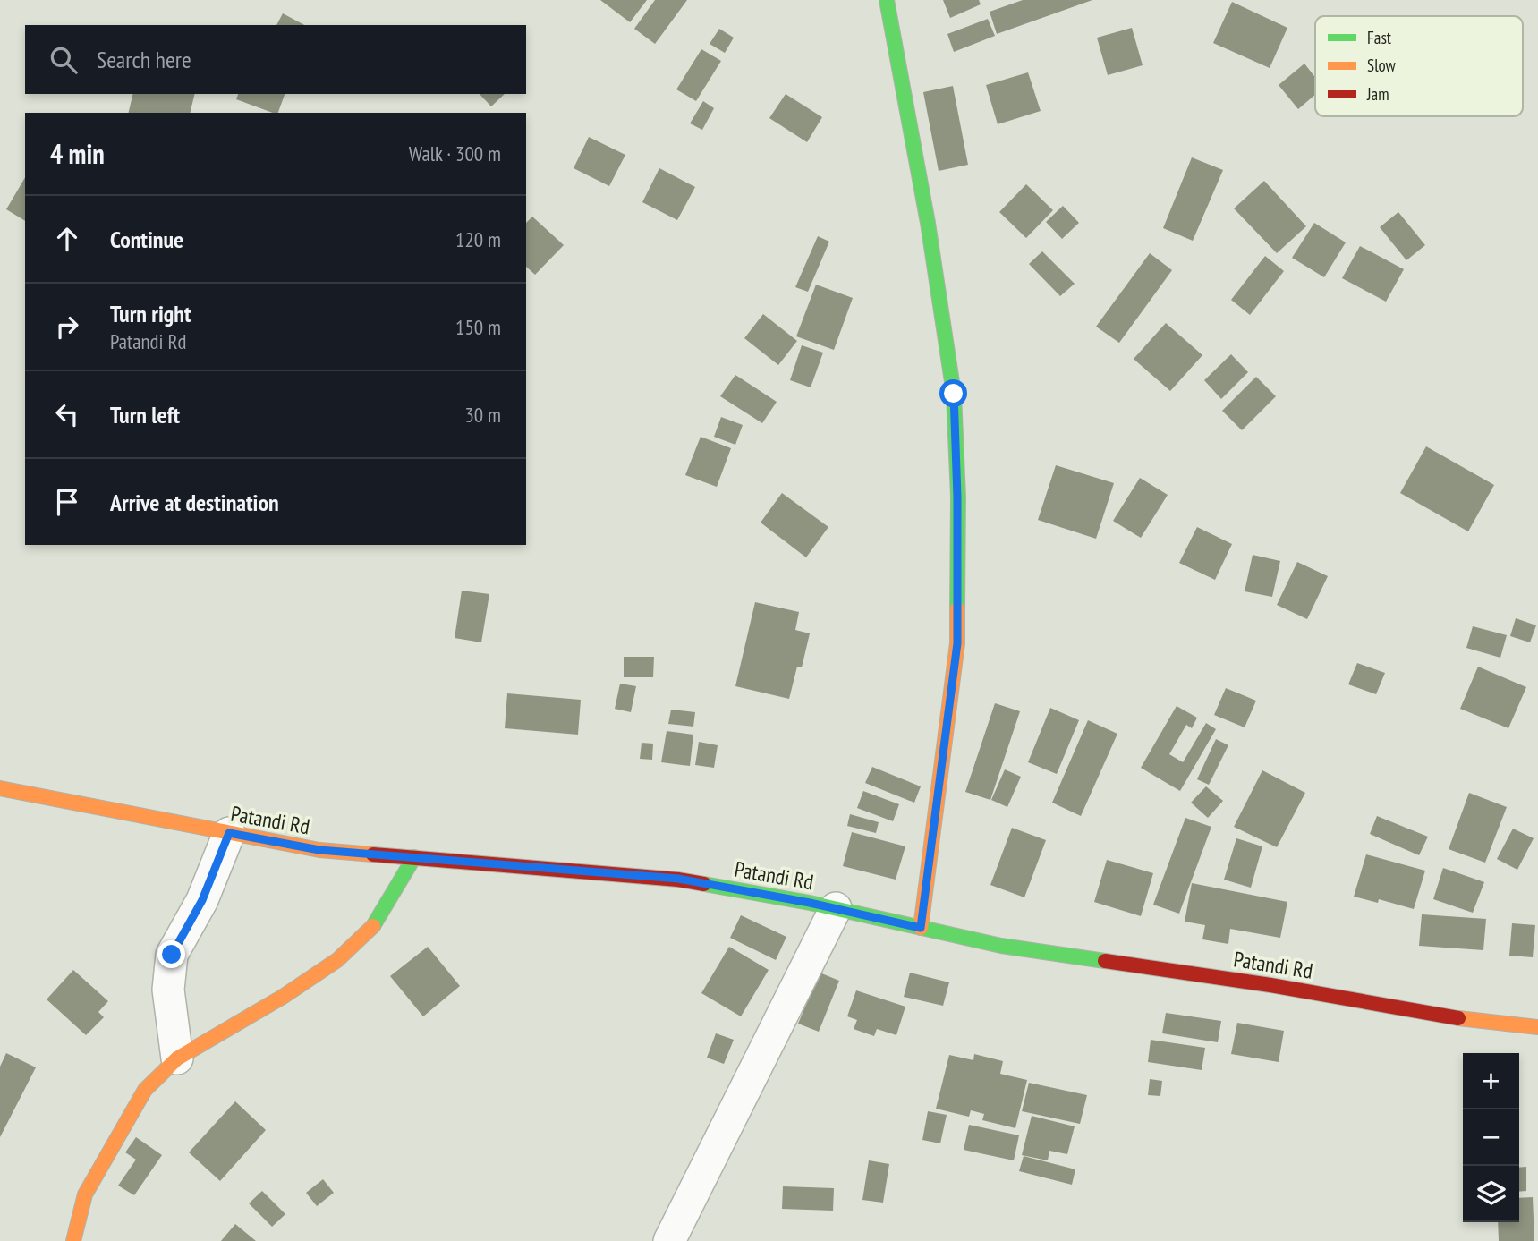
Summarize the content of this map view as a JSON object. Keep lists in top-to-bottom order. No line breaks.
{"streets":{"street":["Patandi Rd"]},"legend":["Fast","Slow","Jam"],"page":{"search":"Search here","heading":["4 min","Walk · 300 m"],"list":[["Continue","120 m"],["Turn right","Patandi Rd","150 m"],["Turn left","30 m"],"Arrive at destination"],"map_buttons":["+","−"]}}
